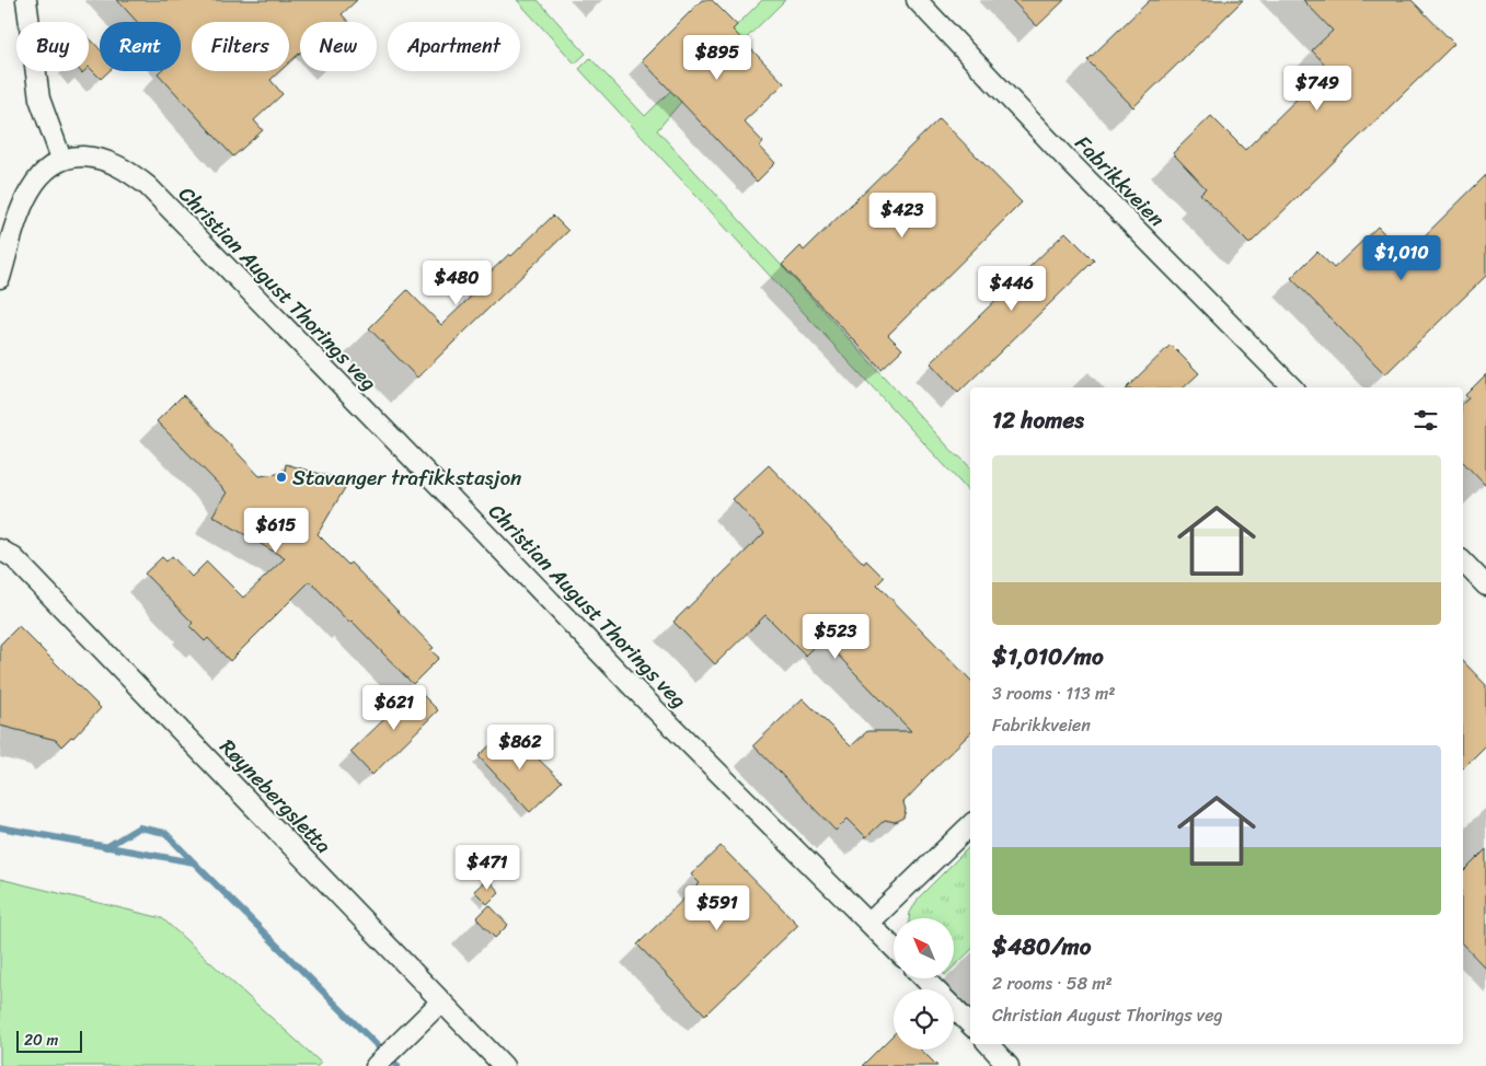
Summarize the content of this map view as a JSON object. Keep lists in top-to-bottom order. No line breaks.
{"streets":{"street":["Fabrikkveien","Christian August Thorings veg","Røynebergsletta"]},"places":["Stavanger trafikkstasjon"],"scale_bar":"20 m","north":"top left","page":{"chip":["Buy","Rent","Filters","New","Apartment"],"price":["$895","$749","$423","$1,010","$480","$446","$615","$523","$621","$862","$471","$591"],"heading":"12 homes","list":[{"name":"$1,010/mo","note":"3 rooms · 113 m² · Fabrikkveien"},{"name":"$480/mo","note":"2 rooms · 58 m² · Christian August Thorings veg"}],"scale":"20 m"}}
